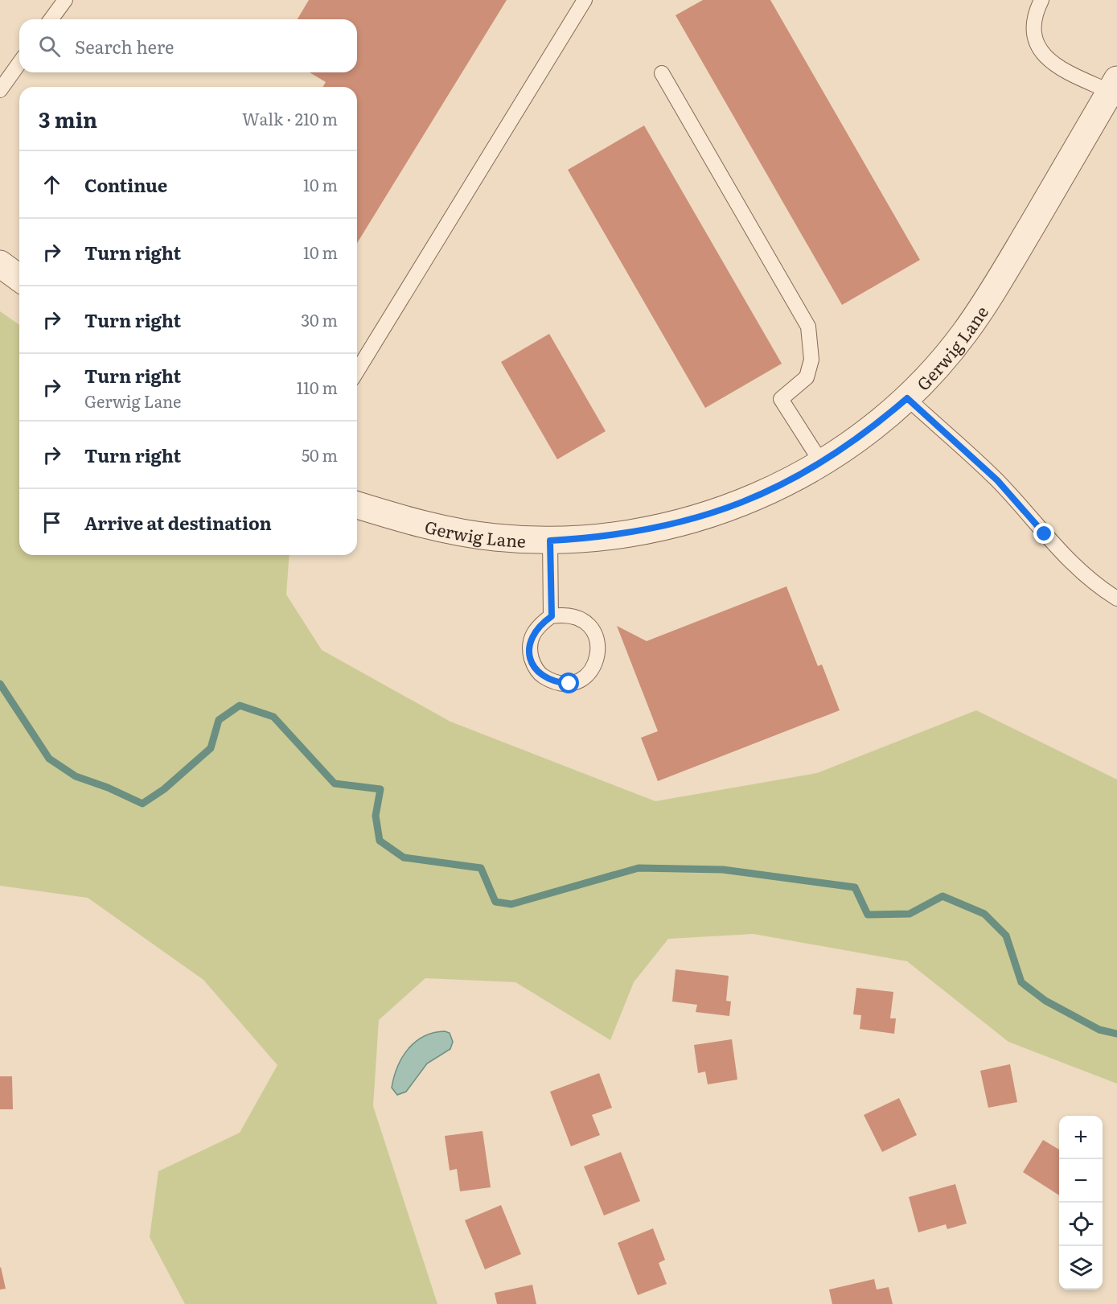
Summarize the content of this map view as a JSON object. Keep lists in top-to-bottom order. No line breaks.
{"streets":{"street":["Gerwig Lane"]},"page":{"search":"Search here","heading":["3 min","Walk · 210 m"],"list":[["Continue","10 m"],["Turn right","10 m"],["Turn right","30 m"],["Turn right","Gerwig Lane","110 m"],["Turn right","50 m"],"Arrive at destination"],"map_buttons":["+","−"]}}
